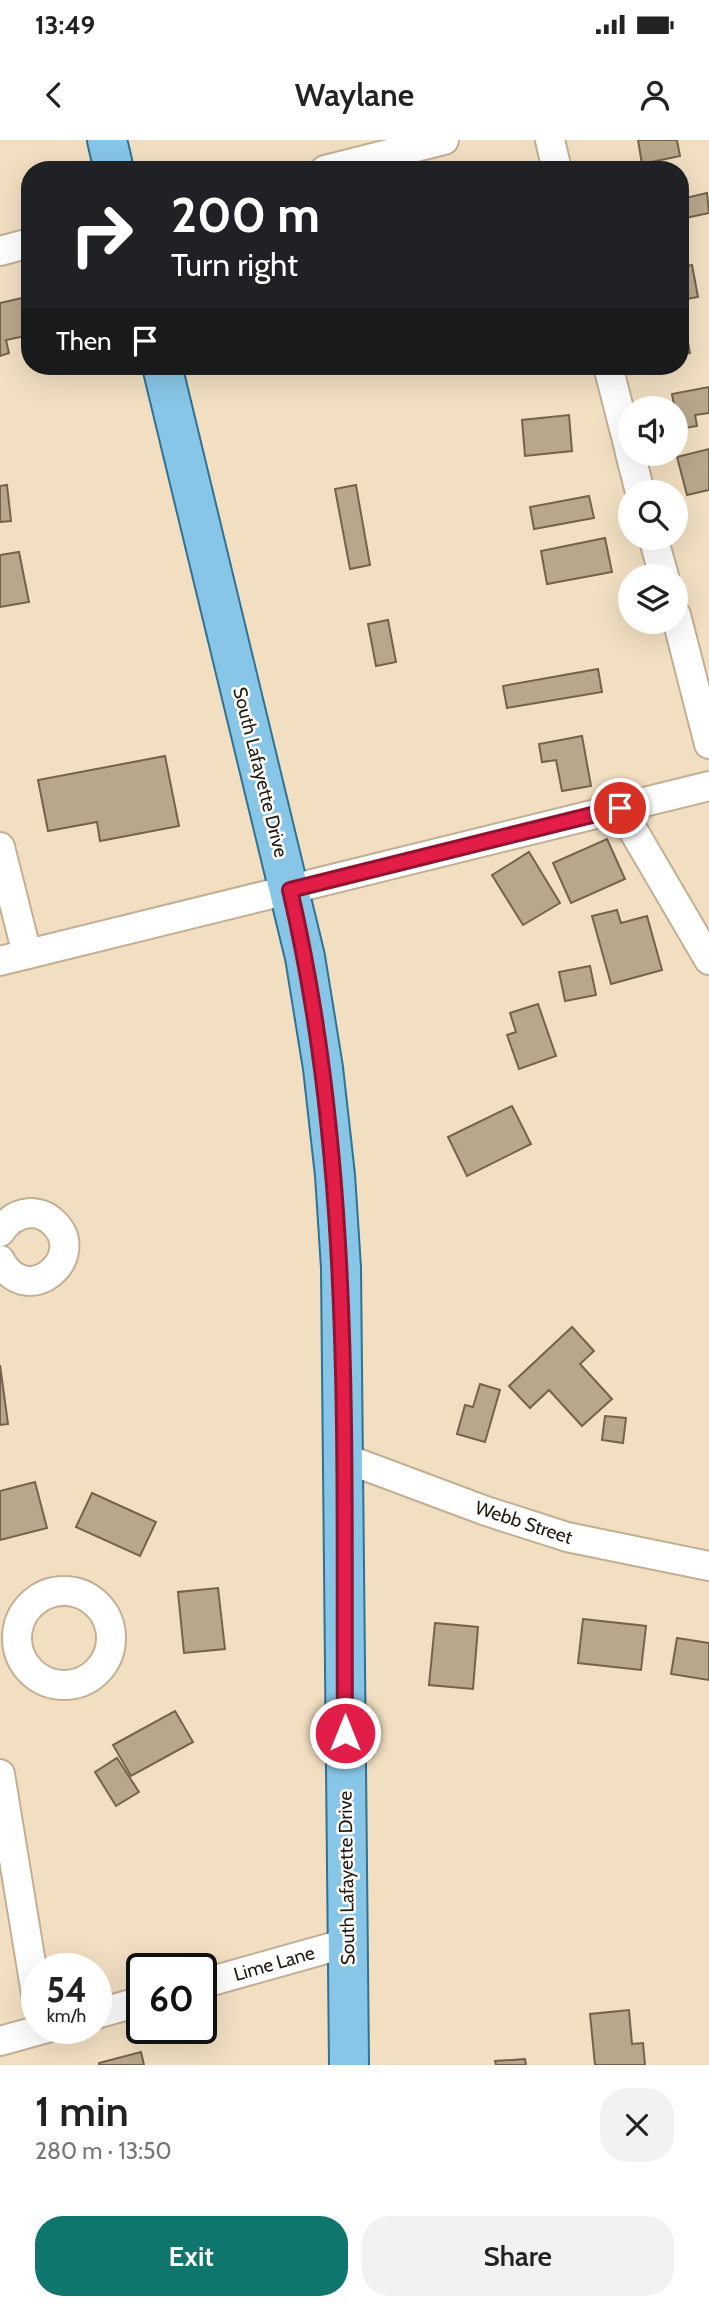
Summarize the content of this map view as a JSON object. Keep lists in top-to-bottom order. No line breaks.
{"streets":{"main road":["South Lafayette Drive"],"street":["Webb Street","Lime Lane"]},"crossings":[["South Lafayette Drive","Webb Street"],["South Lafayette Drive","Lime Lane"]],"page":{"status":"13:49","header":"Waylane","turn":["200 m","Turn right"],"then":"Then","speed":"54 km/h","limit":"60","heading":["1 min","280 m · 13:50"],"buttons":["Exit","Share"]}}
